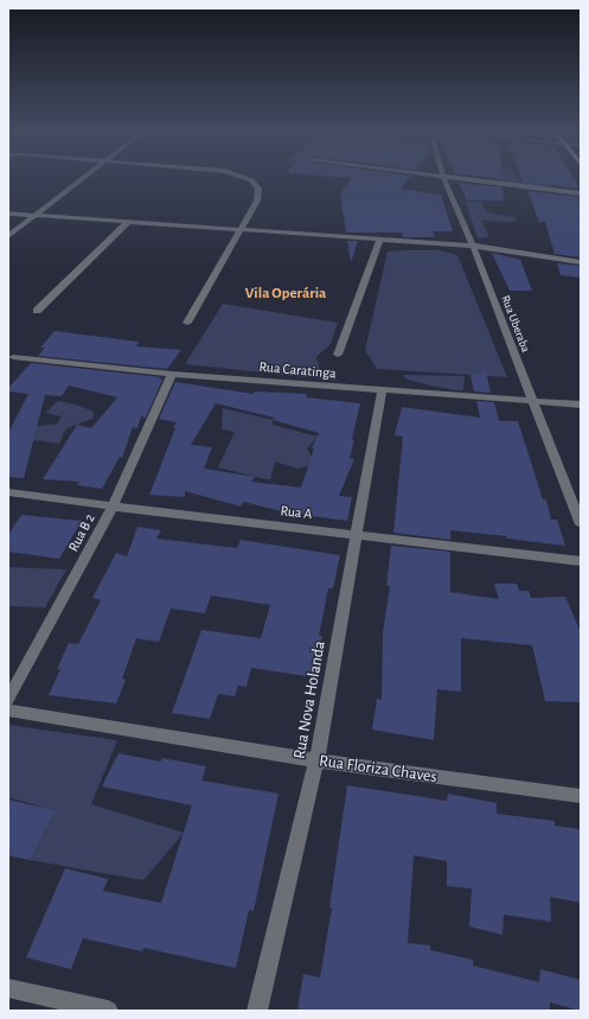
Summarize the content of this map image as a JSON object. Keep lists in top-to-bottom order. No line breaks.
{"streets":{"street":["Rua Uberaba","Rua Caratinga","Rua A","Rua B 2","Rua Nova Holanda","Rua Floriza Chaves"]},"crossings":[["Rua Uberaba","Rua Caratinga"],["Rua Caratinga","Rua B 2"],["Rua Caratinga","Rua Nova Holanda"],["Rua A","Rua B 2"],["Rua A","Rua Nova Holanda"],["Rua Nova Holanda","Rua Floriza Chaves"]],"districts":["Vila Operária"]}
